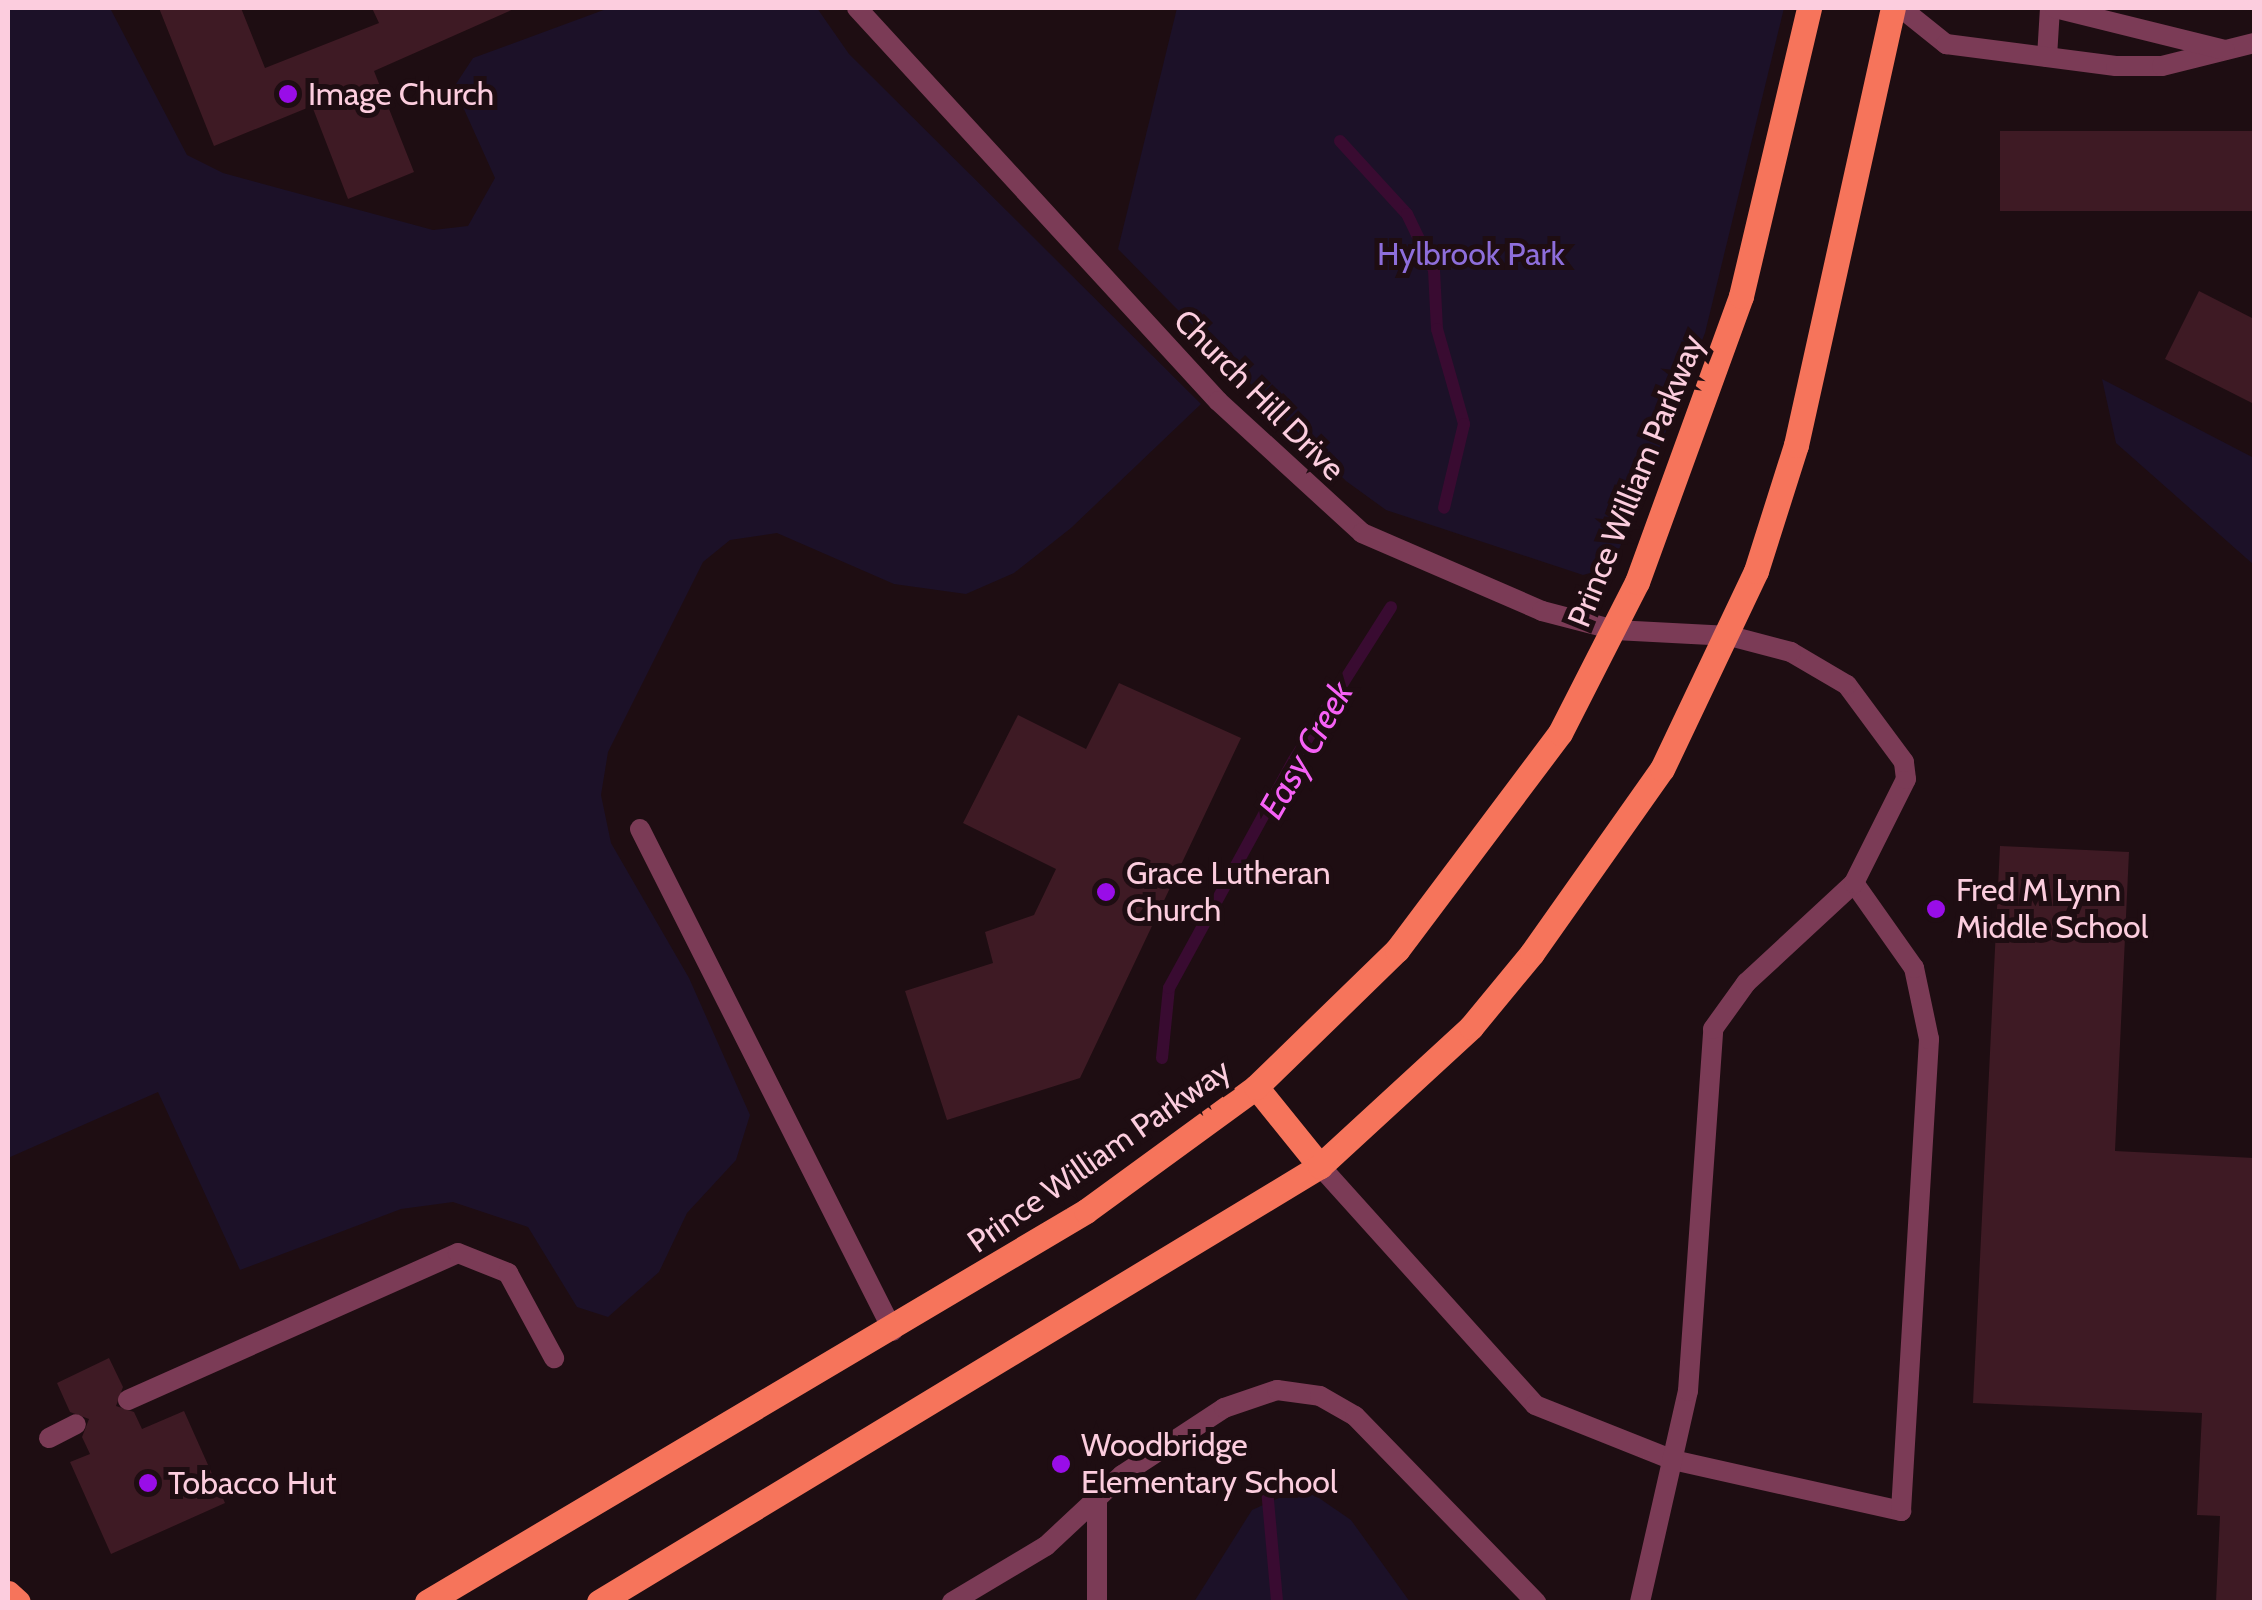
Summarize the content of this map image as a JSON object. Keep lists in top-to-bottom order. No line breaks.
{"streets":{"main road":["Prince William Parkway"],"street":["Church Hill Drive"]},"crossings":[["Church Hill Drive","Prince William Parkway"]],"water":["Easy Creek"],"parks":["Hylbrook Park"],"places":["Image Church","Grace Lutheran Church","Fred M Lynn Middle School","Woodbridge Elementary School","Tobacco Hut"]}
